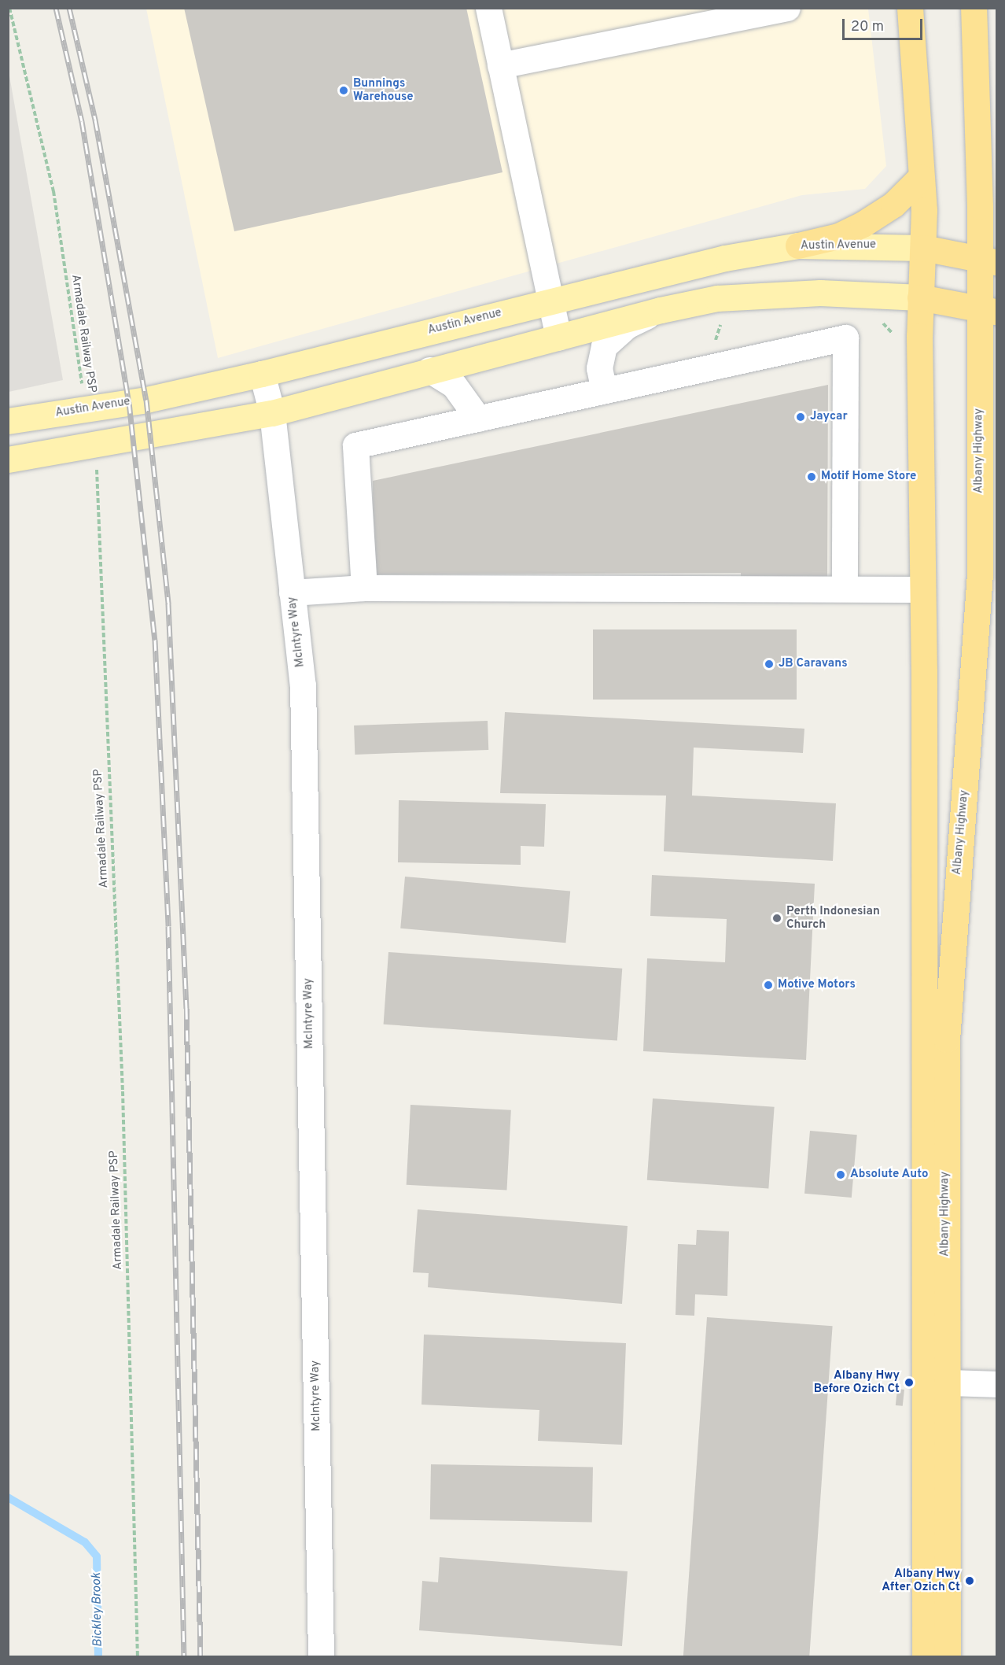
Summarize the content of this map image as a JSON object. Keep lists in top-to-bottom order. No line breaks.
{"streets":{"highway":["Albany Highway"],"main road":["Austin Avenue"],"street":["McIntyre Way"],"path":["Armadale Railway PSP"]},"crossings":[["Austin Avenue","Armadale Railway PSP"],["Austin Avenue","Albany Highway"],["Austin Avenue","McIntyre Way"]],"water":["Bickley Brook"],"places":["Bunnings Warehouse","Jaycar","Motif Home Store","JB Caravans","Perth Indonesian Church","Motive Motors","Absolute Auto","Albany Hwy Before Ozich Ct","Albany Hwy After Ozich Ct"],"scale_bar":"20 m"}
